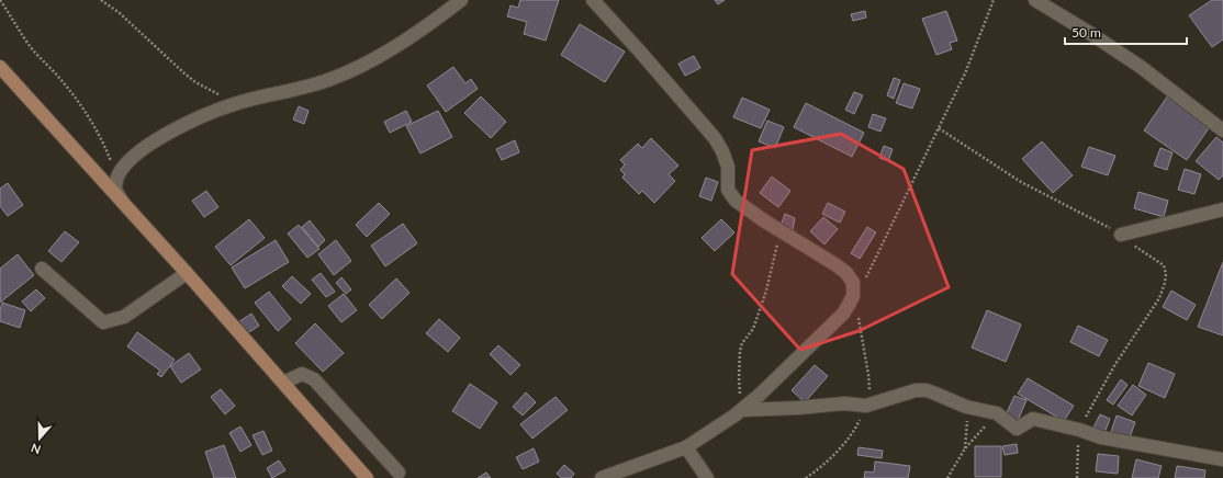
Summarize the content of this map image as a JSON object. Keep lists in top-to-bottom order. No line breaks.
{"scale_bar":"50 m","north":"bottom"}
